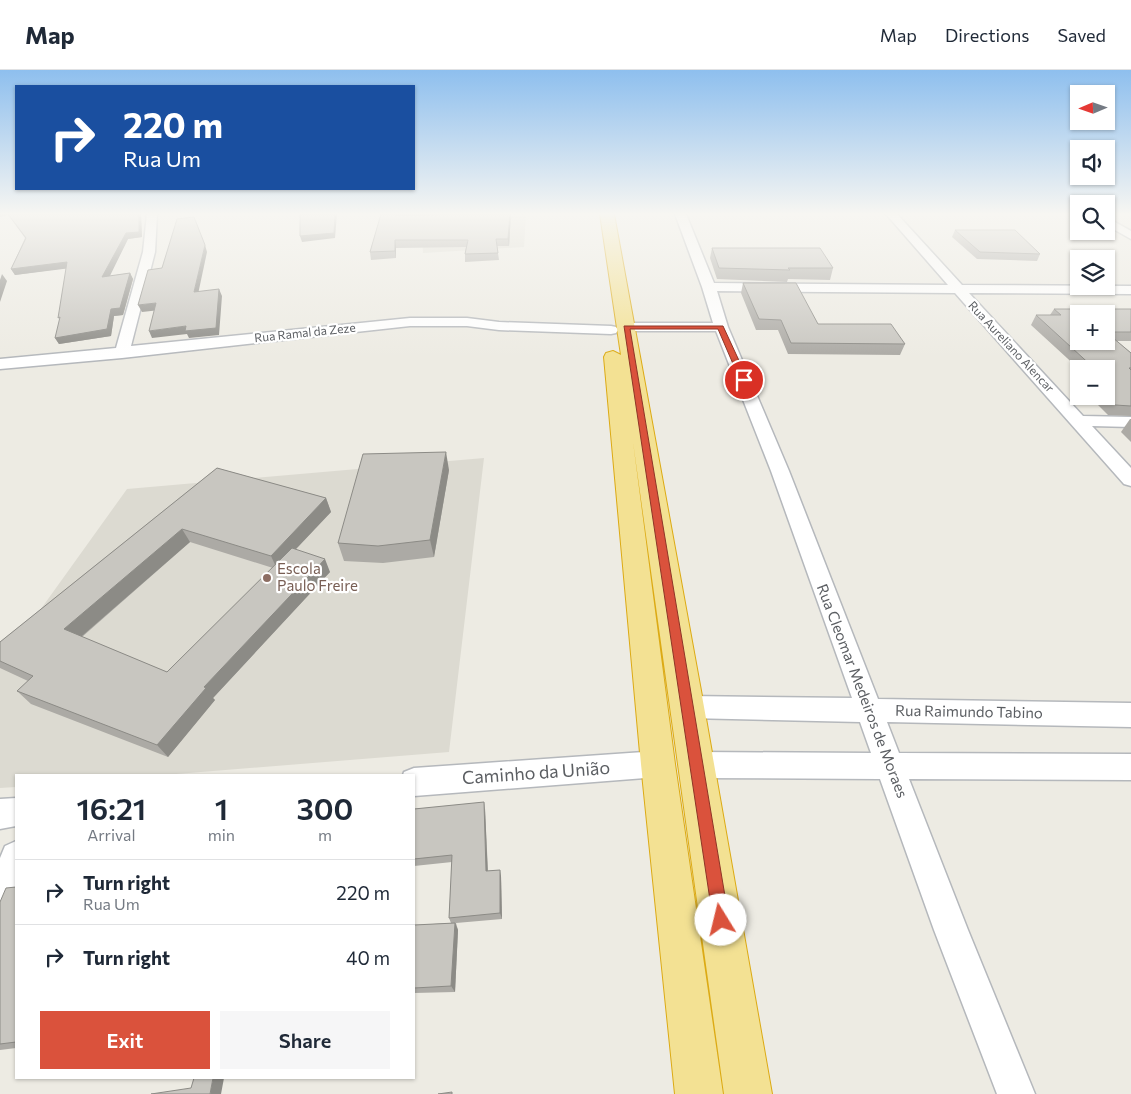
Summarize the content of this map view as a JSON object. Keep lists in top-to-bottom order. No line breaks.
{"streets":{"street":["Rua Ramal da Zeze","Rua Aureliano Alencar","Rua Cleomar Medeiros de Moraes","Rua Raimundo Tabino","Caminho da União"]},"crossings":[["Rua Ramal da Zeze","Rua Cleomar Medeiros de Moraes"],["Rua Cleomar Medeiros de Moraes","Rua Raimundo Tabino"]],"places":["Escola Paulo Freire"],"north":"left","page":{"header":"Map","nav":["Map","Directions","Saved"],"map_buttons":["+","−"],"turn":["220 m","Rua Um"],"eta":["16:21","Arrival","1","min","300","m"],"list":[{"name":"Turn right","note":"Rua Um","value":"220 m"},{"name":"Turn right","value":"40 m"}],"buttons":["Exit","Share"]}}
